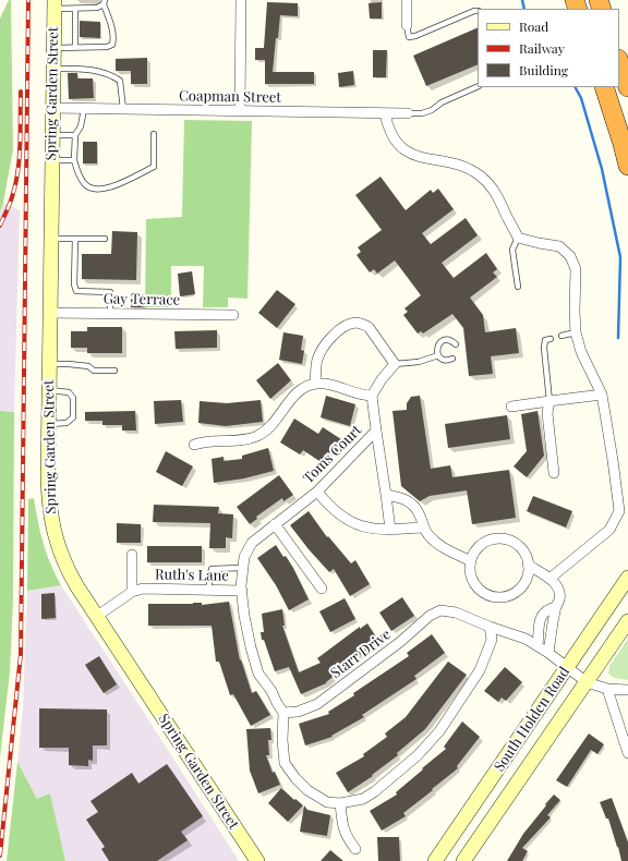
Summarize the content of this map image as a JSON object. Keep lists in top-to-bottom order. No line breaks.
{"streets":{"main road":["Spring Garden Street","South Holden Road"],"street":["Coapman Street","Gay Terrace","Toms Court","Ruth's Lane","Starr Drive"]},"crossings":[["Spring Garden Street","Coapman Street"],["Spring Garden Street","Gay Terrace"],["Spring Garden Street","Ruth's Lane"],["Toms Court","Ruth's Lane"],["Starr Drive","South Holden Road"]],"legend":["Road","Railway","Building"]}
